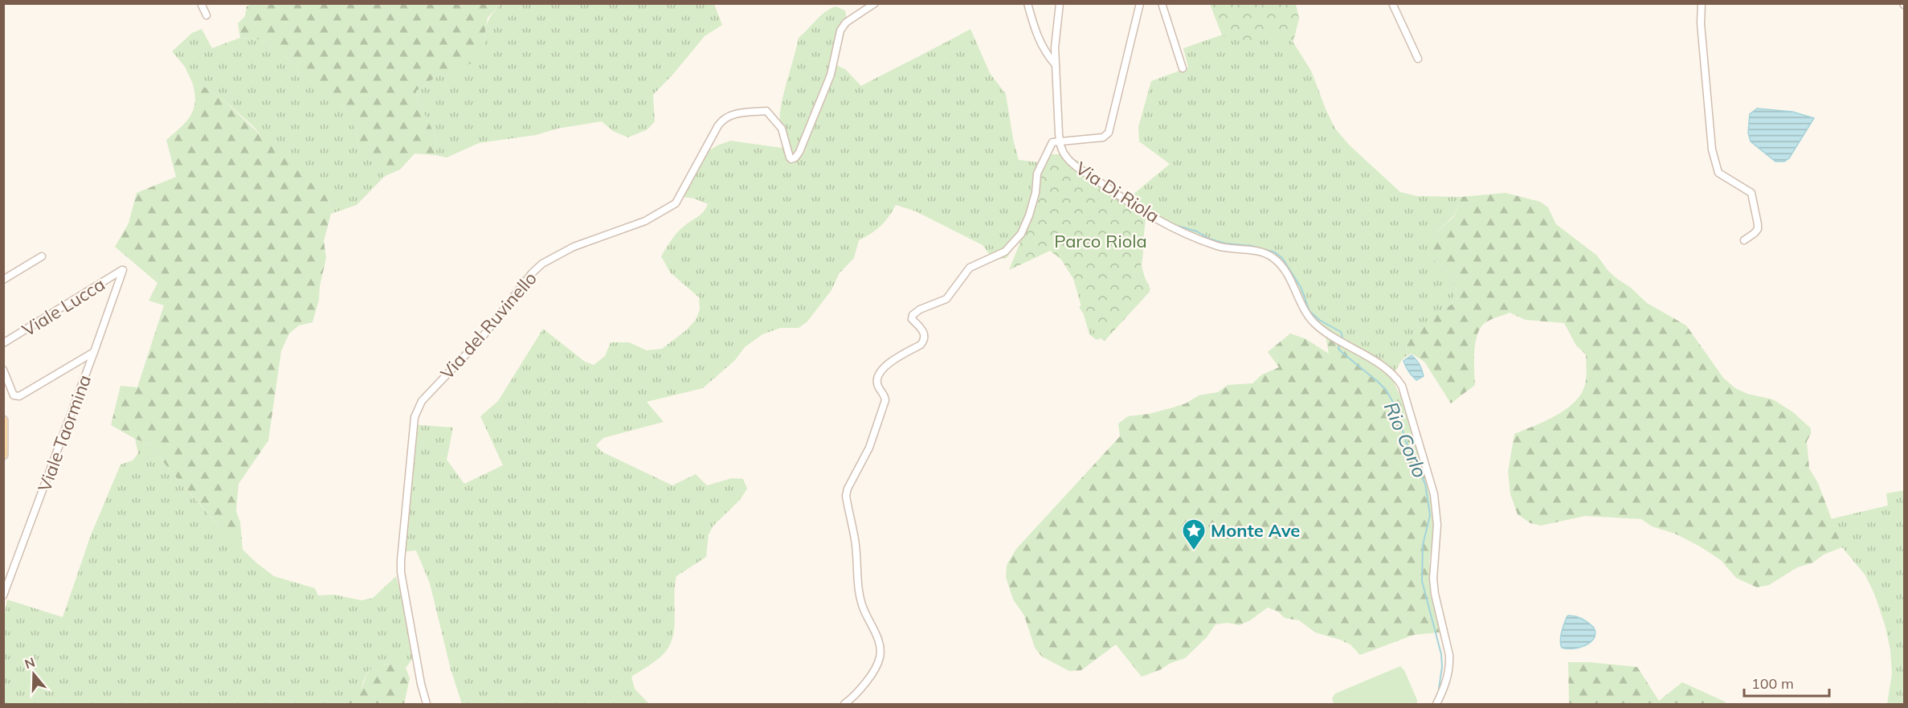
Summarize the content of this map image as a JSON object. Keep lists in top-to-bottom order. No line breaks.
{"streets":{"street":["Via Di Riola","Viale Lucca","Via del Ruvinello","Viale Taormina"]},"crossings":[["Viale Lucca","Viale Taormina"]],"water":["Rio Corlo"],"parks":["Parco Riola"],"places":{"place":["Monte Ave"]},"scale_bar":"100 m","north":"top"}
